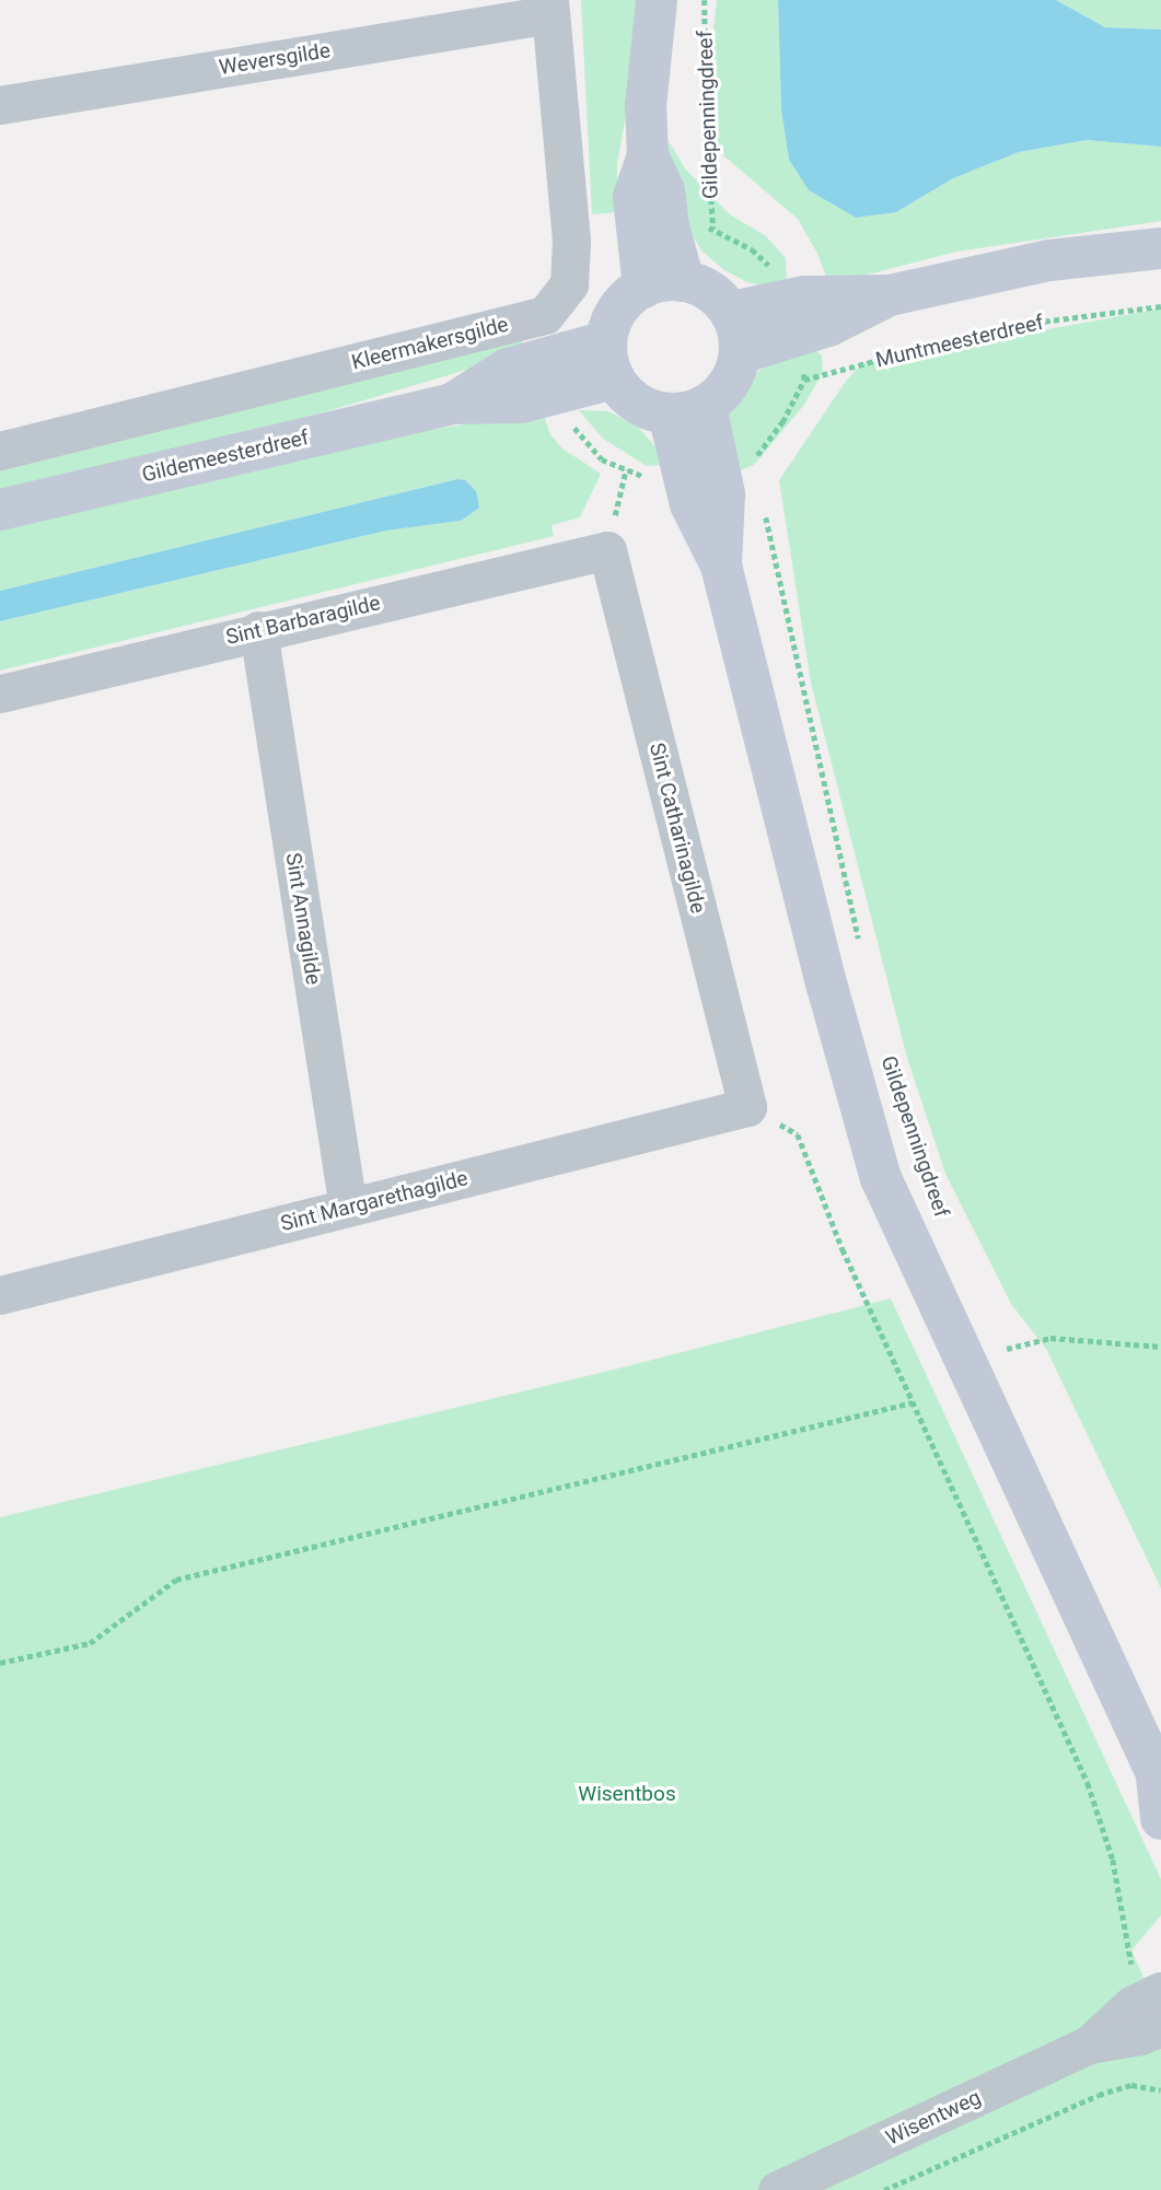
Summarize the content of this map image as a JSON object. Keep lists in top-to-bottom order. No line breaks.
{"streets":{"main road":["Gildepenningdreef","Gildemeesterdreef"],"street":["Weversgilde","Kleermakersgilde","Sint Barbaragilde","Sint Catharinagilde","Sint Annagilde","Sint Margarethagilde","Wisentweg"],"path":["Muntmeesterdreef"]},"crossings":[["Weversgilde","Kleermakersgilde"],["Gildepenningdreef","Muntmeesterdreef"],["Gildepenningdreef","Gildemeesterdreef"],["Sint Barbaragilde","Sint Catharinagilde"],["Sint Barbaragilde","Sint Annagilde"],["Sint Catharinagilde","Sint Margarethagilde"],["Sint Annagilde","Sint Margarethagilde"]],"parks":["Wisentbos"]}
